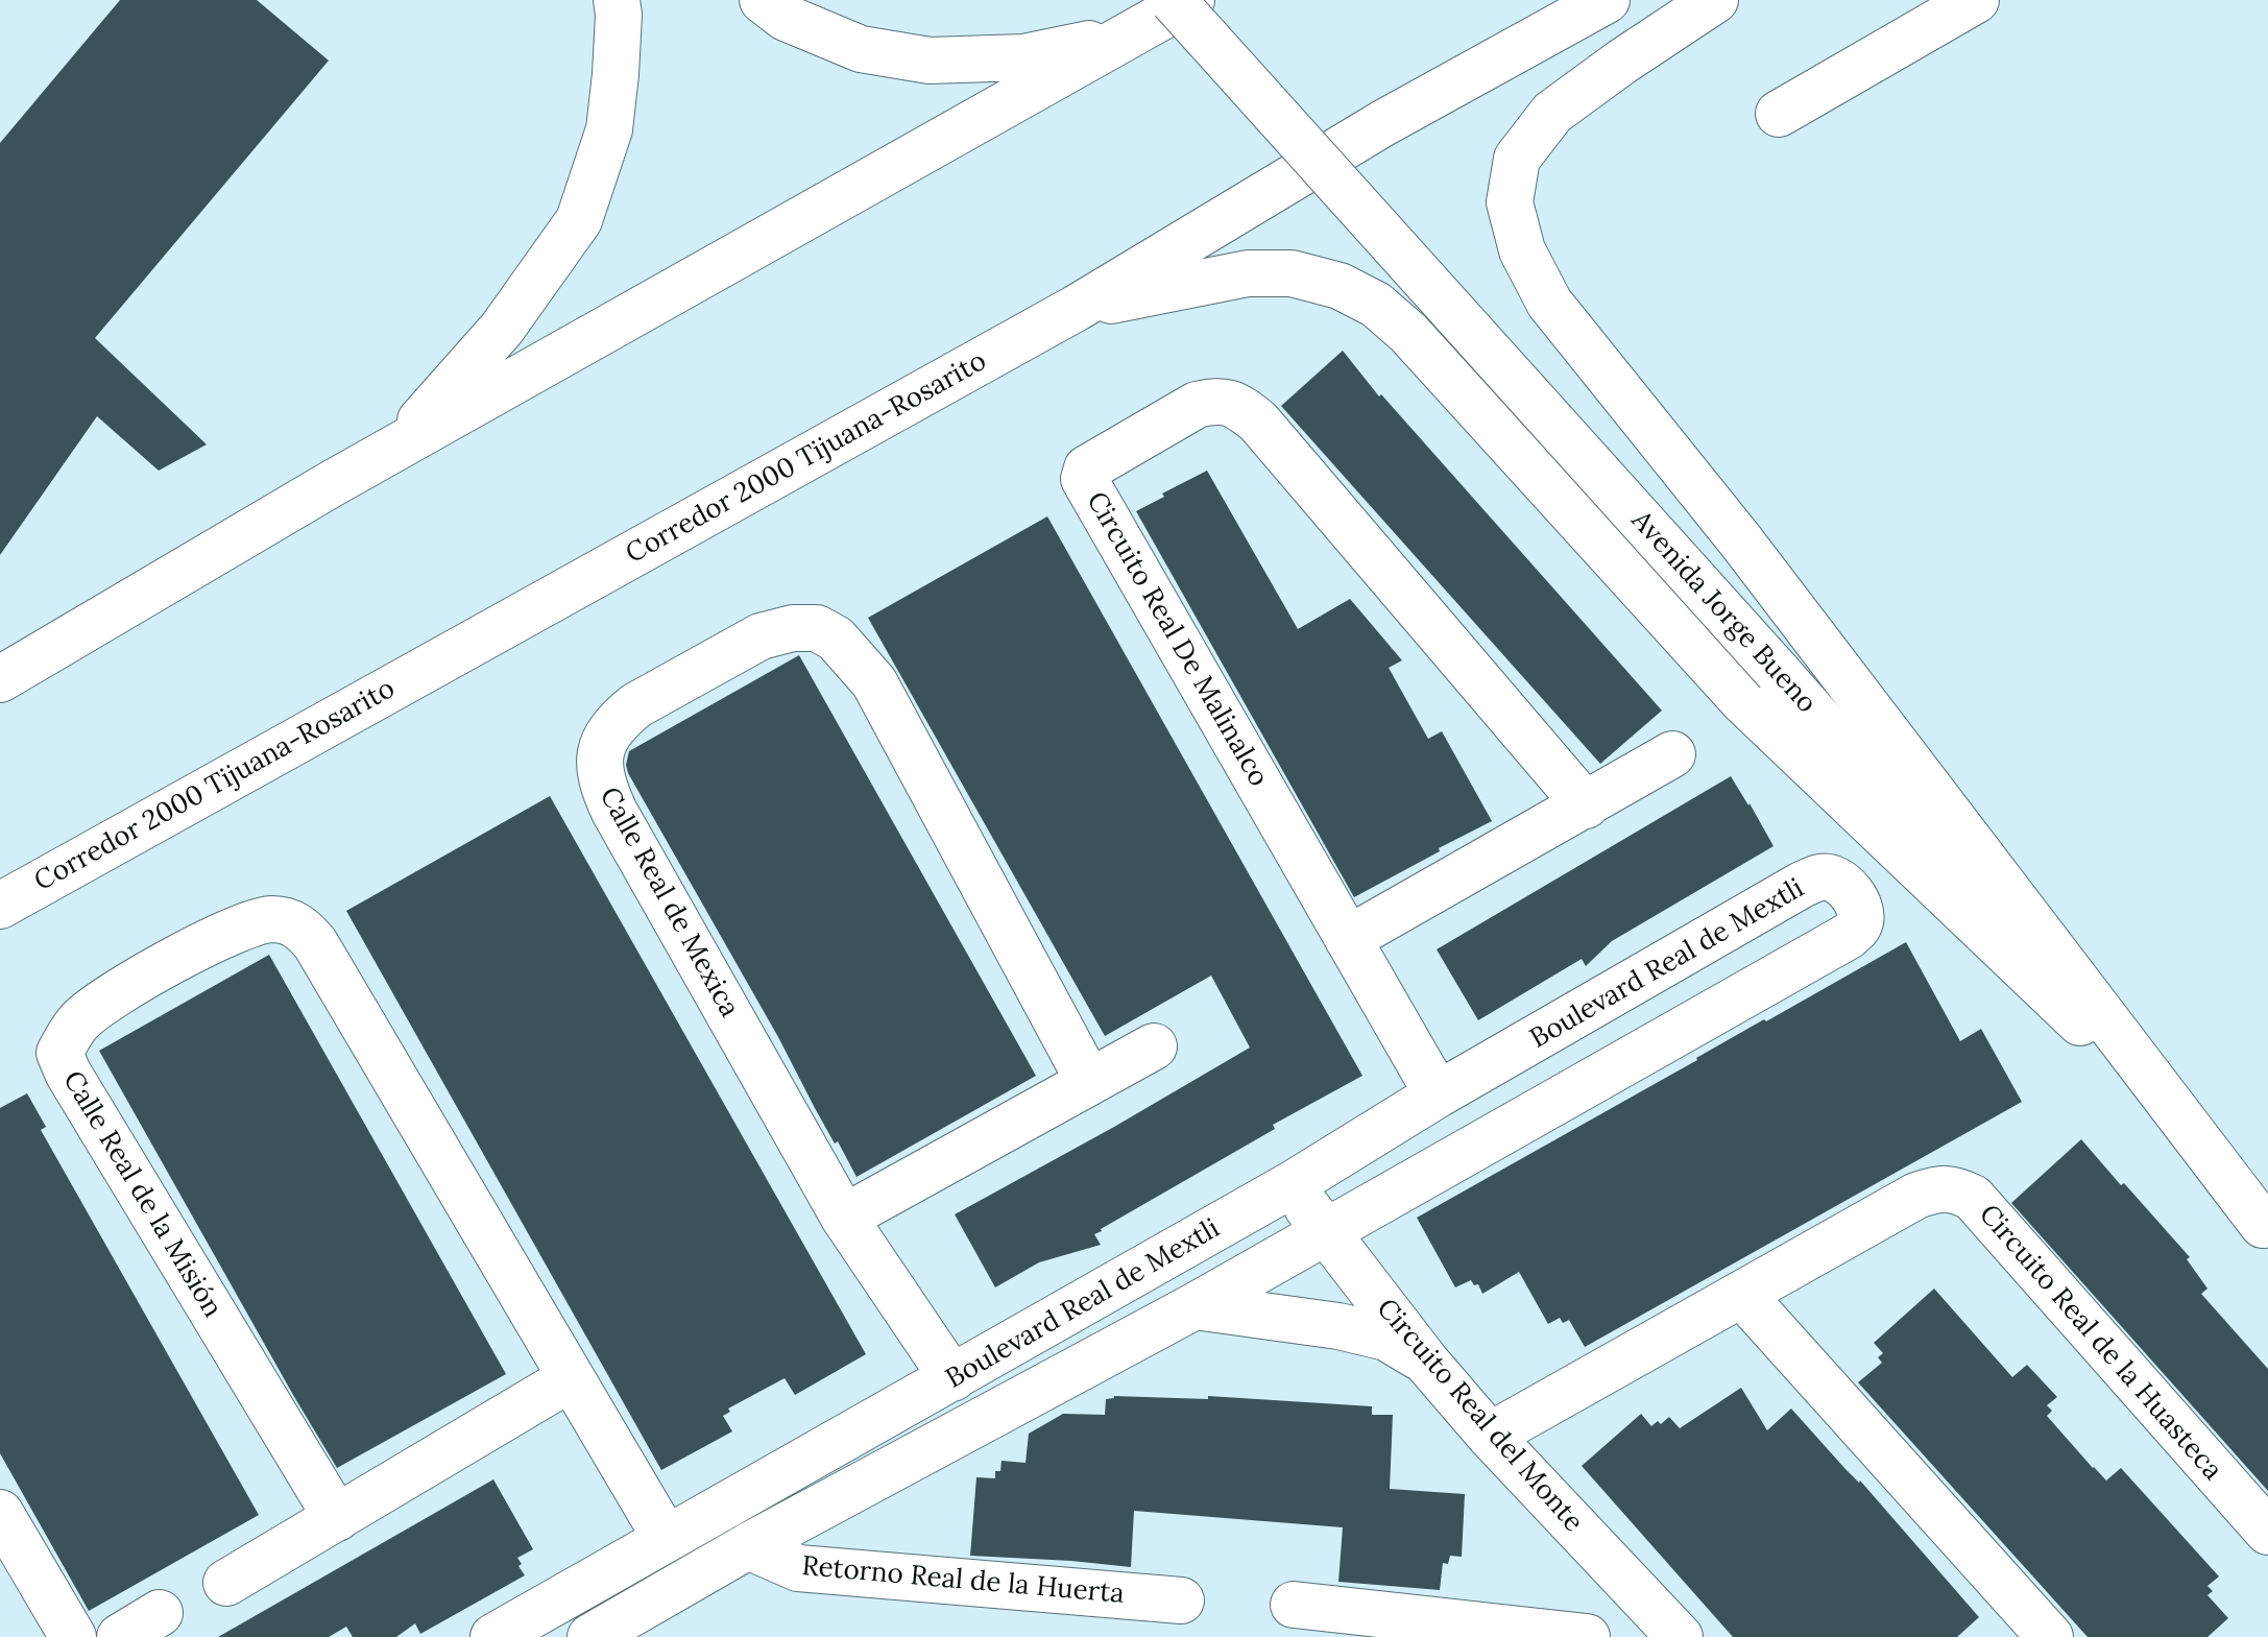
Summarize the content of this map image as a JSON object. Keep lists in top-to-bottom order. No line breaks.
{"streets":{"main road":["Corredor 2000 Tijuana-Rosarito","Avenida Jorge Bueno","Circuito Real De Malinalco","Calle Real de Mexica","Boulevard Real de Mextli","Calle Real de la Misión","Circuito Real de la Huasteca","Circuito Real del Monte","Retorno Real de la Huerta"]},"crossings":[["Circuito Real De Malinalco","Boulevard Real de Mextli"],["Calle Real de Mexica","Boulevard Real de Mextli"],["Boulevard Real de Mextli","Calle Real de la Misión"],["Boulevard Real de Mextli","Circuito Real del Monte"],["Boulevard Real de Mextli","Retorno Real de la Huerta"],["Circuito Real de la Huasteca","Circuito Real del Monte"]]}
